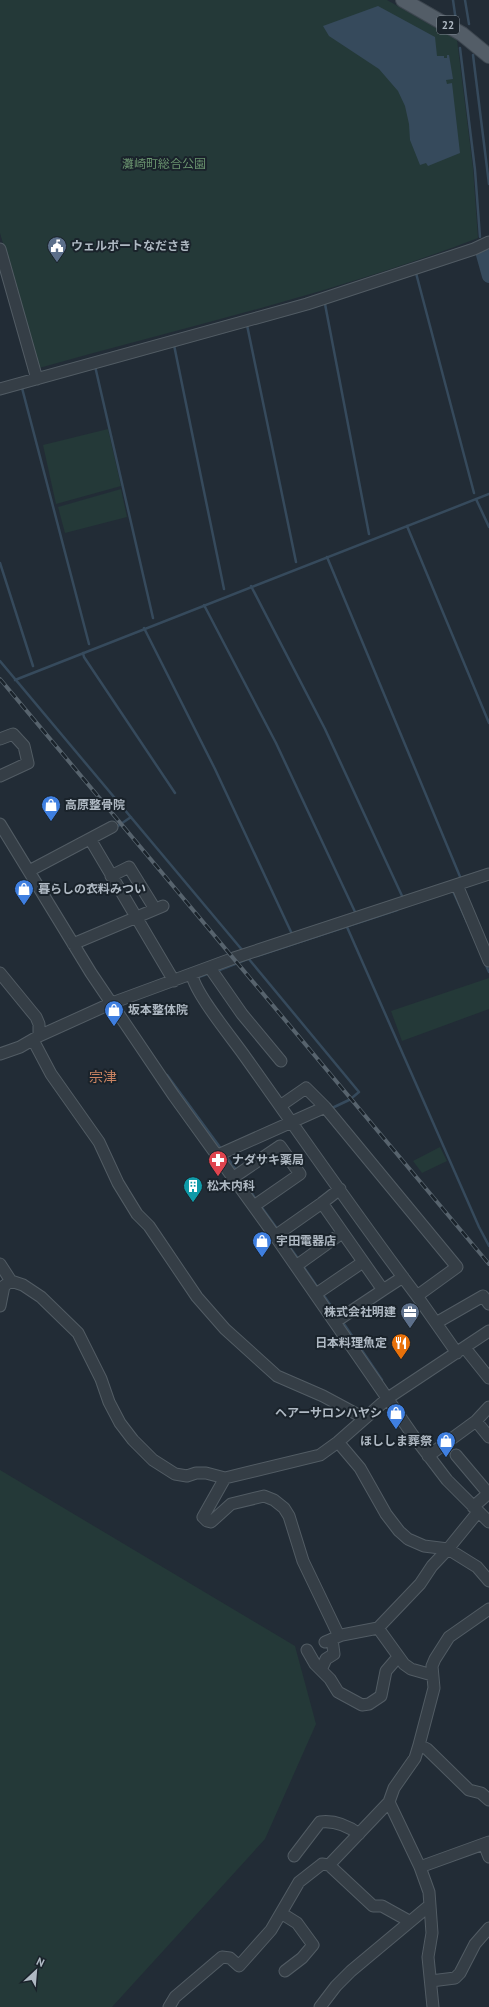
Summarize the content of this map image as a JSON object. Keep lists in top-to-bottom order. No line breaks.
{"streets":{"main road":["22"]},"districts":["宗津"],"parks":["灘崎町総合公園"],"places":{"public building":["ウェルポートなださき"],"shop":["高原整骨院","暮らしの衣料みつい","坂本整体院","宇田電器店","ヘアーサロンハヤシ","ほししま葬祭"],"pharmacy":["ナダサキ薬局"],"building":["松木内科"],"office":["株式会社明建"],"restaurant":["日本料理魚定"]},"north":"top right"}
